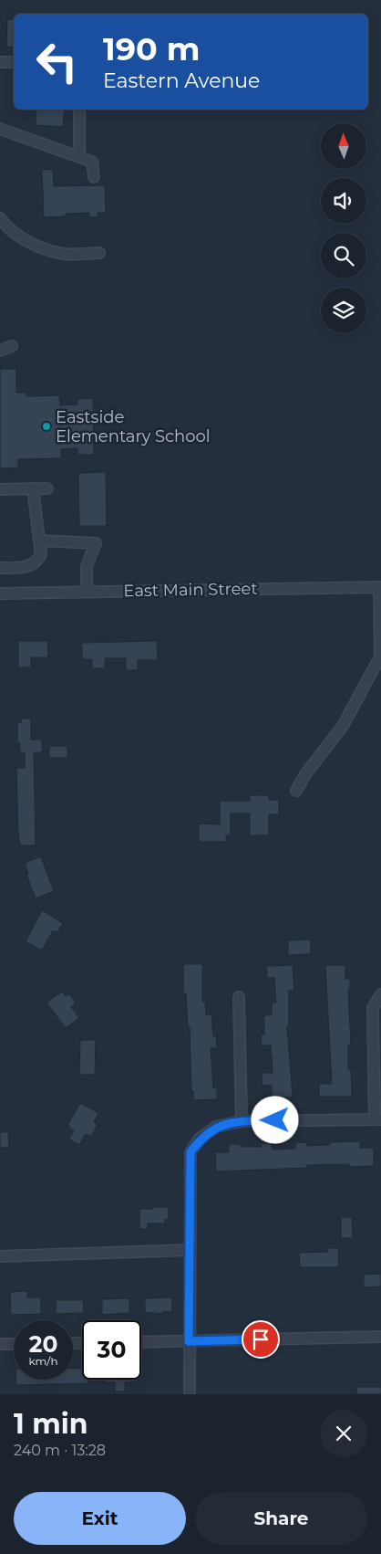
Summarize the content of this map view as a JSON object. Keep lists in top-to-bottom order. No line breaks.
{"streets":{"street":["East Main Street"]},"places":["Eastside Elementary School"],"north":"top","page":{"turn":["190 m","Eastern Avenue"],"speed":"20 km/h","limit":"30","heading":["1 min","240 m · 13:28"],"buttons":["Exit","Share"]}}
